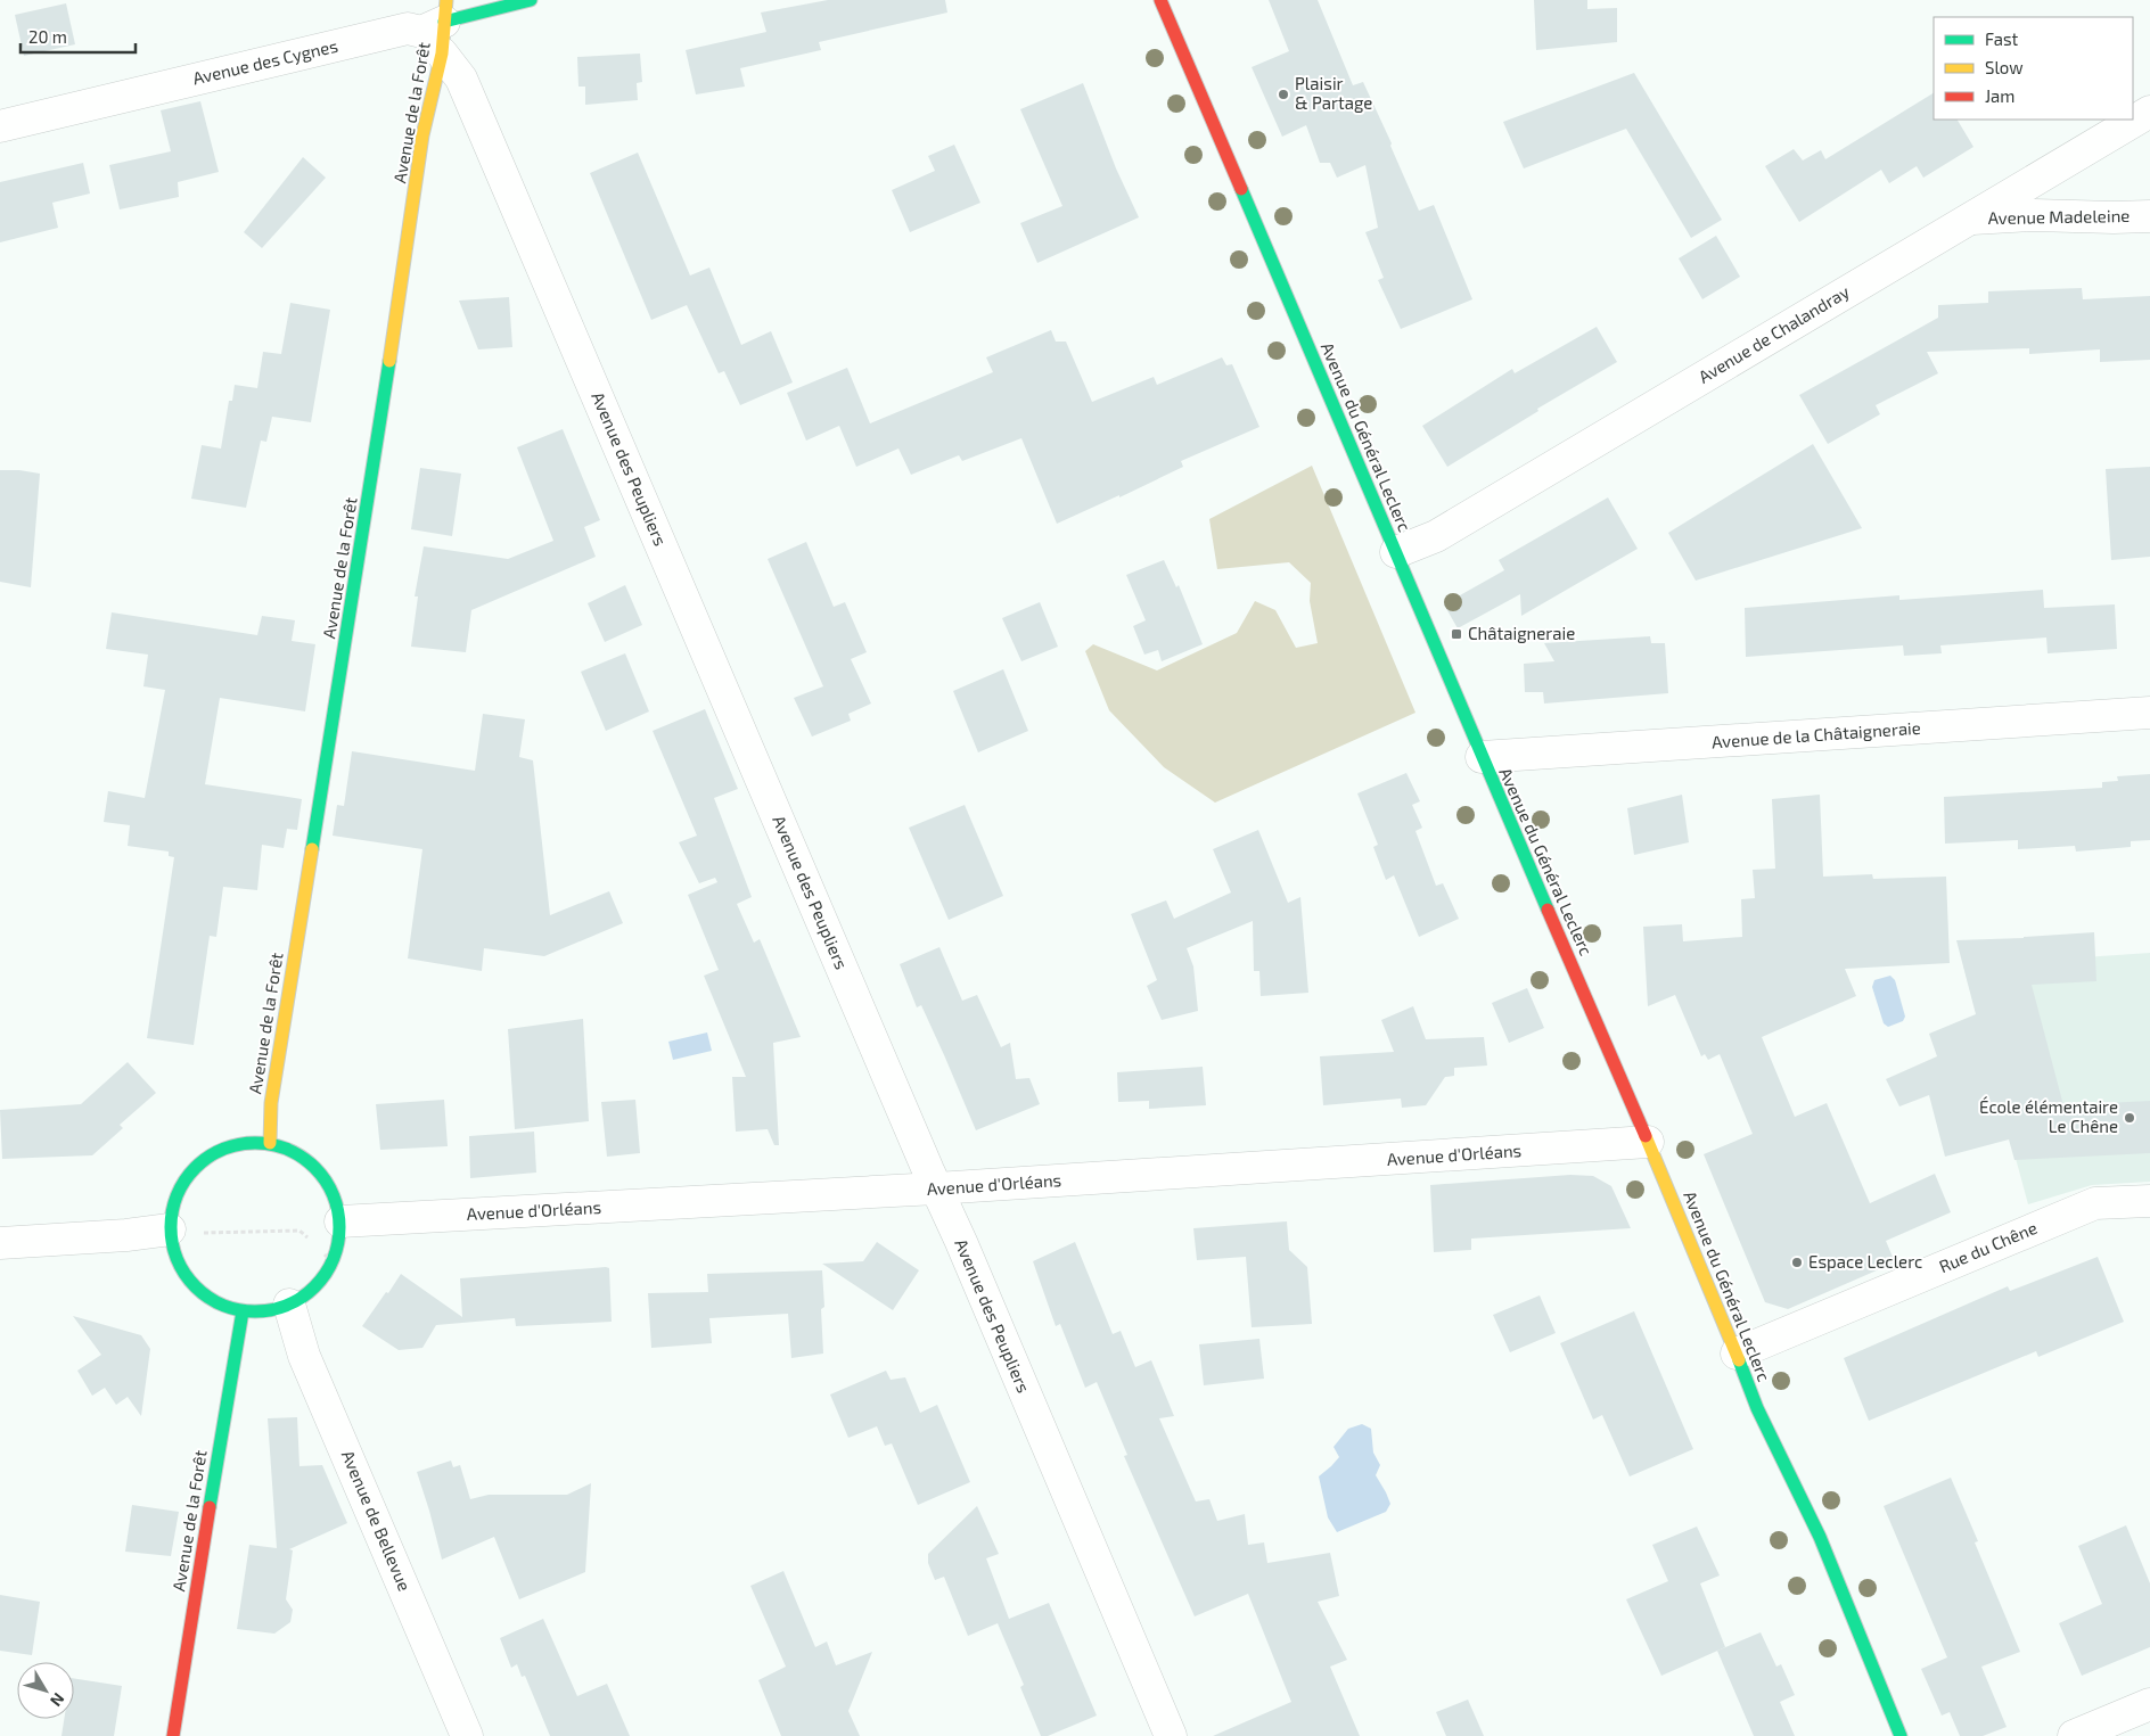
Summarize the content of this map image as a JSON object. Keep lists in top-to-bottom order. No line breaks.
{"streets":{"street":["Avenue des Cygnes","Avenue de la Forêt","Avenue Madeleine","Avenue de Chalandray","Avenue du Général Leclerc","Avenue des Peupliers","Avenue de la Châtaigneraie","Avenue d'Orléans","Rue du Chêne","Avenue de Bellevue"]},"crossings":[["Avenue des Cygnes","Avenue de la Forêt"],["Avenue de la Forêt","Avenue des Peupliers"],["Avenue de la Forêt","Avenue d'Orléans"],["Avenue de la Forêt","Avenue de Bellevue"],["Avenue Madeleine","Avenue de Chalandray"],["Avenue de Chalandray","Avenue du Général Leclerc"],["Avenue du Général Leclerc","Avenue de la Châtaigneraie"],["Avenue du Général Leclerc","Avenue d'Orléans"],["Avenue du Général Leclerc","Rue du Chêne"],["Avenue des Peupliers","Avenue d'Orléans"],["Avenue d'Orléans","Avenue de Bellevue"]],"places":{"other":["Plaisir & Partage","École élémentaire Le Chêne","Espace Leclerc"],"transit":["Châtaigneraie"]},"legend":["Fast","Slow","Jam"],"scale_bar":"20 m","north":"bottom right"}
